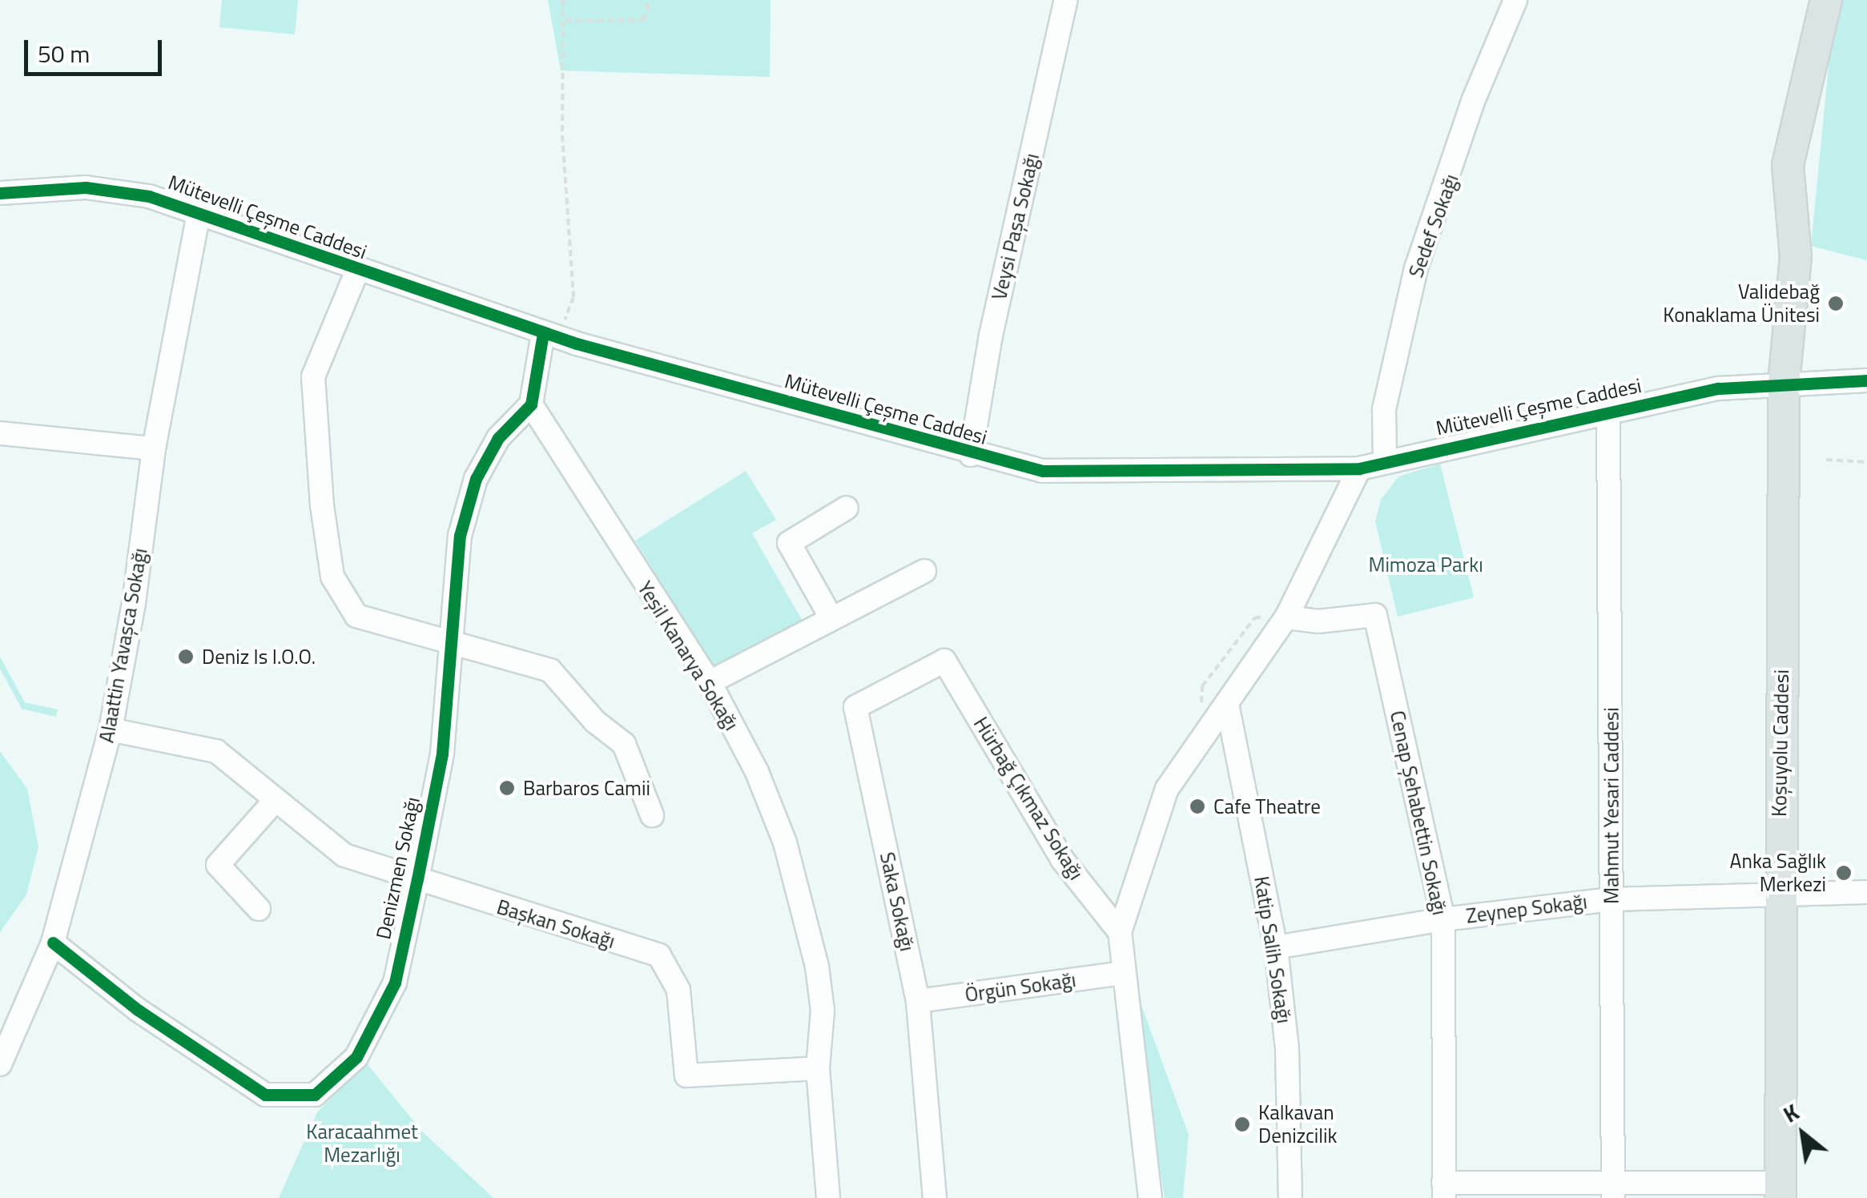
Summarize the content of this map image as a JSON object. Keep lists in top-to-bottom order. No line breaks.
{"streets":{"main road":["Koşuyolu Caddesi"],"street":["Mütevelli Çeşme Caddesi","Sedef Sokağı","Veysi Paşa Sokağı","Alaattin Yavaşca Sokağı","Yeşil Kanarya Sokağı","Hürbağ Çıkmaz Sokağı","Mahmut Yesari Caddesi","Cenap Şehabettin Sokağı","Denizmen Sokağı","Saka Sokağı","Zeynep Sokağı","Başkan Sokağı","Katip Salih Sokağı","Örgün Sokağı"]},"crossings":[["Mütevelli Çeşme Caddesi","Sedef Sokağı"],["Mütevelli Çeşme Caddesi","Veysi Paşa Sokağı"],["Mütevelli Çeşme Caddesi","Alaattin Yavaşca Sokağı"],["Mütevelli Çeşme Caddesi","Koşuyolu Caddesi"],["Mütevelli Çeşme Caddesi","Mahmut Yesari Caddesi"],["Alaattin Yavaşca Sokağı","Denizmen Sokağı"],["Alaattin Yavaşca Sokağı","Başkan Sokağı"],["Yeşil Kanarya Sokağı","Denizmen Sokağı"],["Yeşil Kanarya Sokağı","Başkan Sokağı"],["Koşuyolu Caddesi","Zeynep Sokağı"],["Hürbağ Çıkmaz Sokağı","Saka Sokağı"],["Mahmut Yesari Caddesi","Zeynep Sokağı"],["Cenap Şehabettin Sokağı","Zeynep Sokağı"],["Denizmen Sokağı","Başkan Sokağı"],["Saka Sokağı","Örgün Sokağı"],["Zeynep Sokağı","Katip Salih Sokağı"]],"parks":["Mimoza Parkı","Karacaahmet Mezarlığı"],"places":["Validebağ Konaklama Ünitesi","Deniz Is I.O.O.","Barbaros Camii","Cafe Theatre","Anka Sağlık Merkezi","Kalkavan Denizcilik"],"scale_bar":"50 m","north":"top left"}
